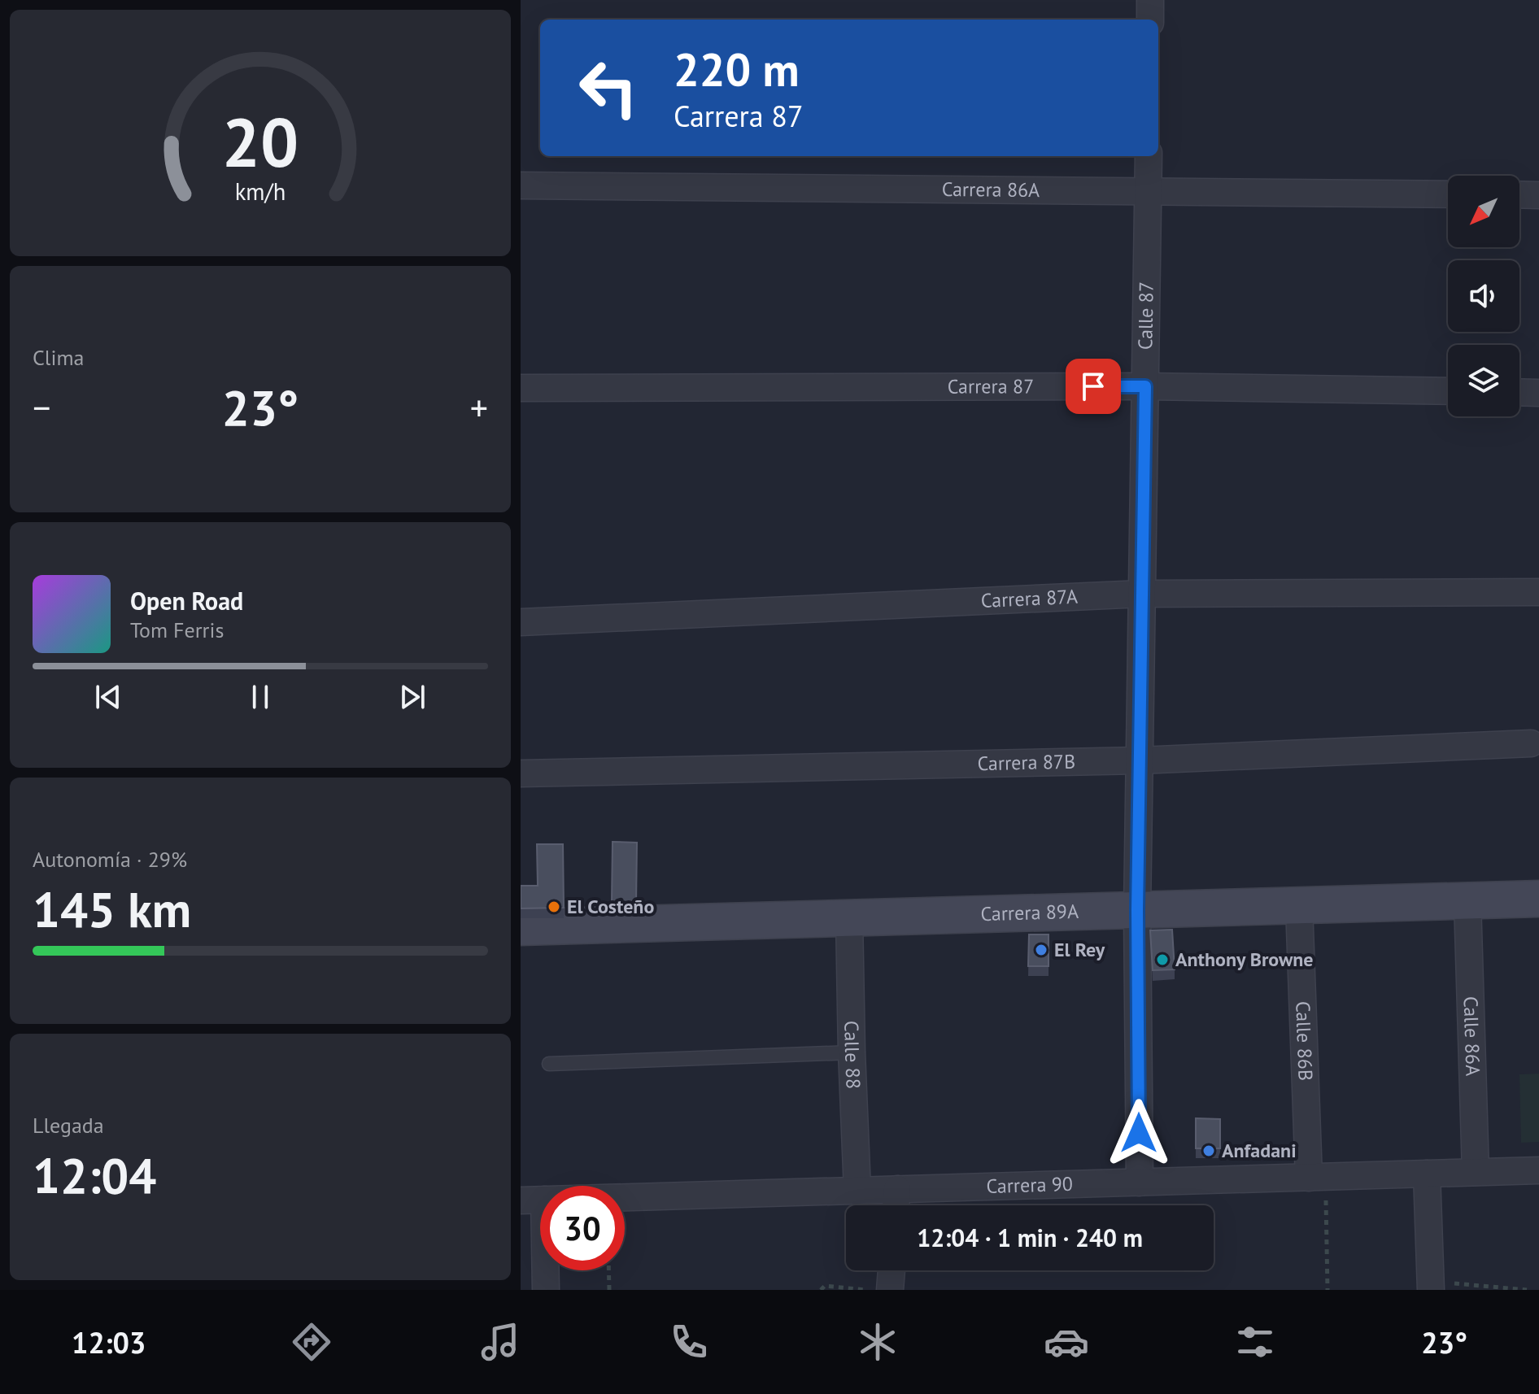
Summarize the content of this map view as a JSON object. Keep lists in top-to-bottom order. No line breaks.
{"streets":{"street":["Carrera 86A","Calle 87","Carrera 87","Carrera 87A","Carrera 87B","Carrera 89A","Calle 86A","Calle 86B","Calle 88","Carrera 90"]},"crossings":[["Carrera 86A","Calle 87"],["Calle 87","Carrera 87"],["Calle 87","Carrera 87A"],["Calle 87","Carrera 87B"],["Calle 87","Carrera 89A"],["Calle 87","Carrera 90"],["Carrera 89A","Calle 86A"],["Carrera 89A","Calle 86B"],["Carrera 89A","Calle 88"],["Calle 86A","Carrera 90"],["Calle 86B","Carrera 90"],["Calle 88","Carrera 90"]],"places":["El Costeño","El Rey","Anthony Browne","Anfadani"],"north":"bottom left","page":{"turn":["220 m","Carrera 87"],"tile":["Clima",["Autonomía · 29%","145 km"],["Llegada","12:04"]],"heat":["−","23°","+"],"song":["Open Road","Tom Ferris"],"limit":"30","trip":"12:04 · 1 min · 240 m","tabs":["12:03","23°"],"gauge":["20","km/h"]}}
